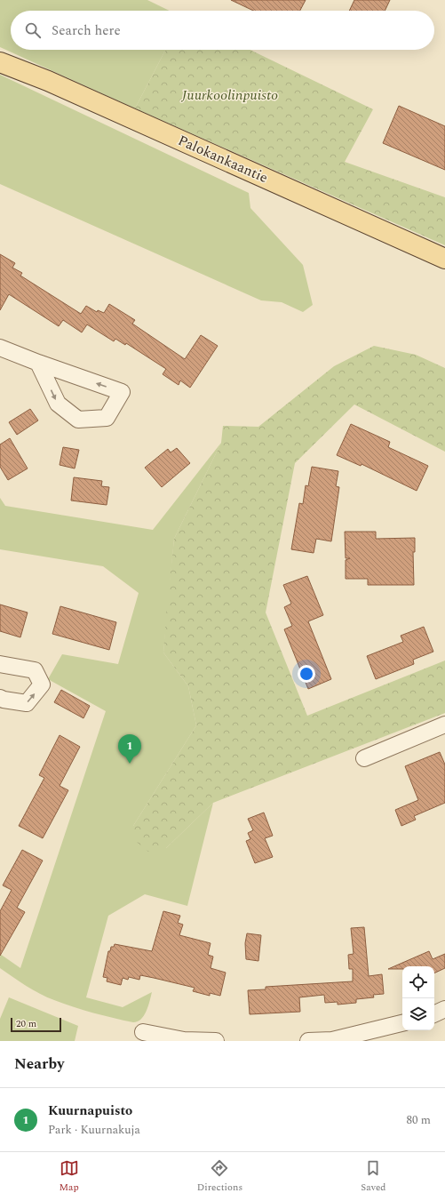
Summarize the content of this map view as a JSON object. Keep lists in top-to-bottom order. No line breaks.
{"streets":{"main road":["Palokankaantie"]},"parks":["Juurkoolinpuisto"],"scale_bar":"20 m","page":{"search":"Search here","pins":"1","scale":"20 m","heading":"Nearby","list":[{"mark":"1","name":"Kuurnapuisto","note":"Park · Kuurnakuja","value":"80 m"}],"nav":["Map","Directions","Saved"]}}
